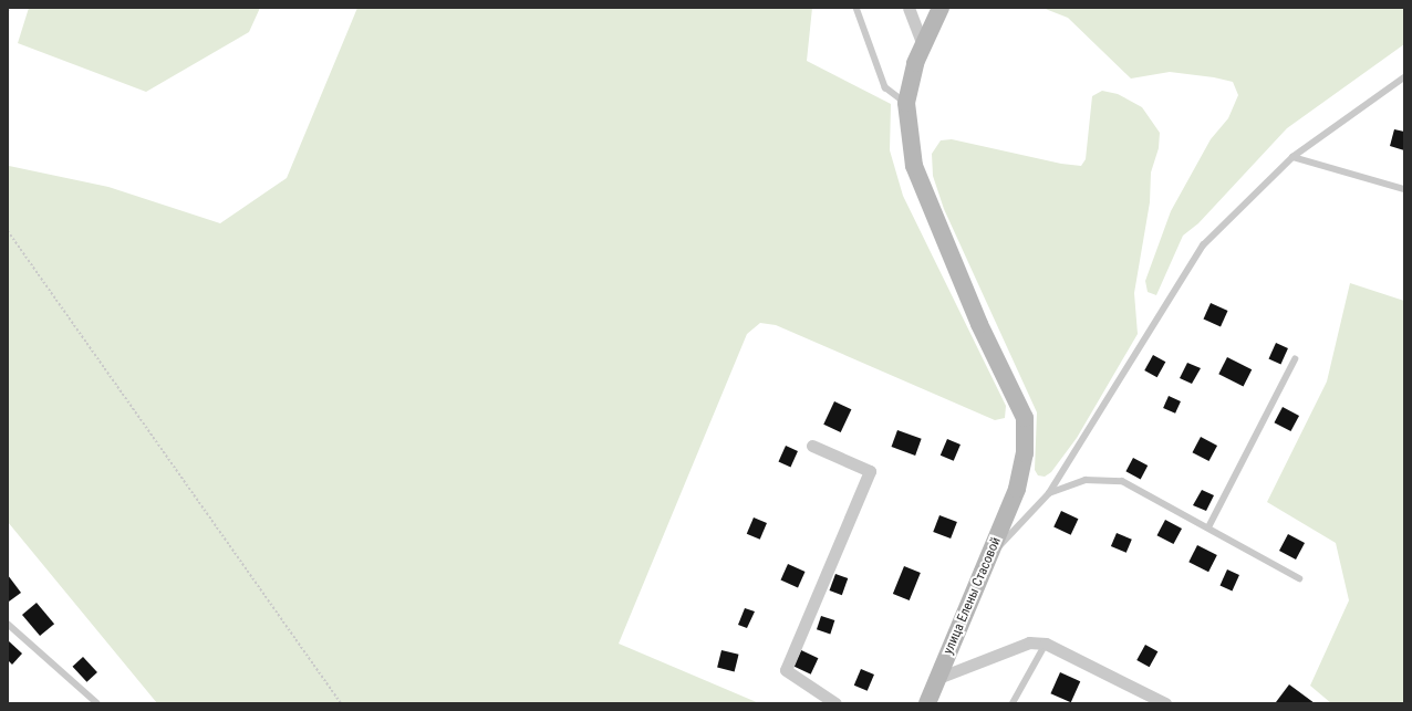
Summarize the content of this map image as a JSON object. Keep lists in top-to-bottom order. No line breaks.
{"streets":{"main road":["улица Елены Стасовой"]}}
